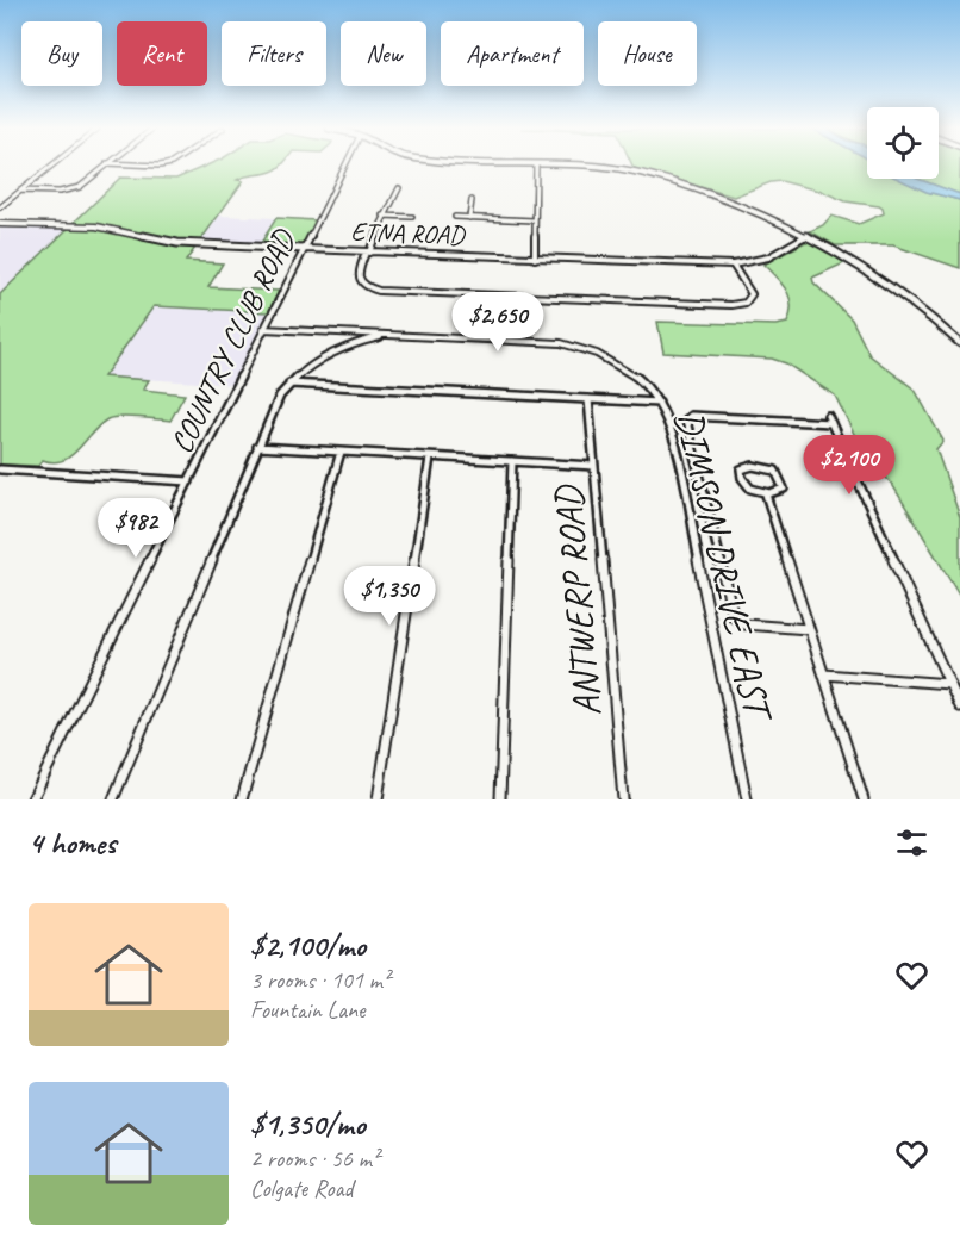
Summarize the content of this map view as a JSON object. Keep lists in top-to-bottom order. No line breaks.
{"streets":{"street":["ETNA ROAD","COUNTRY CLUB ROAD","DIMSON DRIVE EAST","ANTWERP ROAD"]},"crossings":[["ETNA ROAD","COUNTRY CLUB ROAD"]],"page":{"chip":["Buy","Rent","Filters","New","Apartment","House"],"price":["$2,650","$2,100","$982","$1,350"],"heading":"4 homes","list":[{"name":"$2,100/mo","note":"3 rooms · 101 m² · Fountain Lane"},{"name":"$1,350/mo","note":"2 rooms · 56 m² · Colgate Road"}]}}
